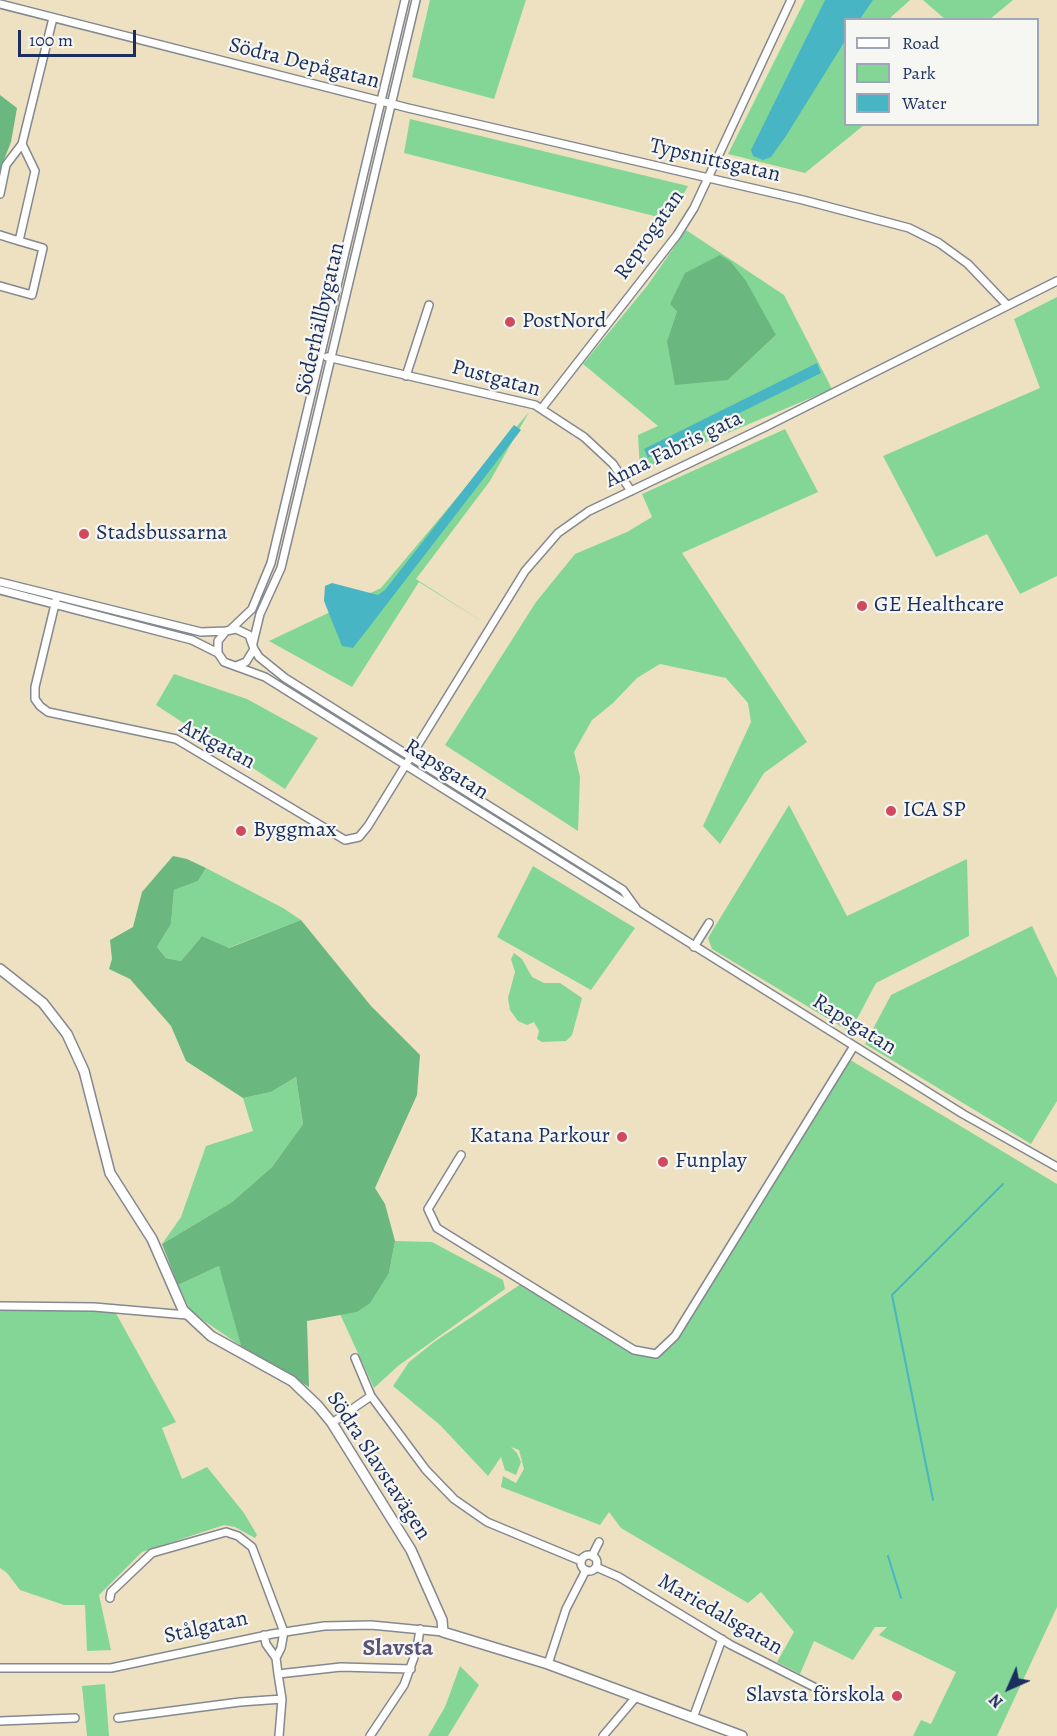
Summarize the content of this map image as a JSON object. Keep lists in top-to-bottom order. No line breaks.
{"streets":{"street":["Södra Depågatan","Typsnittsgatan","Reprogatan","Söderhällbygatan","Pustgatan","Anna Fabris gata","Arkgatan","Rapsgatan","Södra Slavstavägen","Mariedalsgatan","Stålgatan"]},"crossings":[["Södra Depågatan","Typsnittsgatan"],["Södra Depågatan","Söderhällbygatan"],["Typsnittsgatan","Reprogatan"],["Typsnittsgatan","Söderhällbygatan"],["Typsnittsgatan","Anna Fabris gata"],["Reprogatan","Pustgatan"],["Söderhällbygatan","Pustgatan"],["Söderhällbygatan","Rapsgatan"],["Pustgatan","Anna Fabris gata"],["Anna Fabris gata","Arkgatan"],["Anna Fabris gata","Rapsgatan"],["Arkgatan","Rapsgatan"],["Södra Slavstavägen","Stålgatan"]],"districts":["Slavsta"],"places":["PostNord","Stadsbussarna","GE Healthcare","ICA SP","Byggmax","Katana Parkour","Funplay","Slavsta förskola"],"legend":["Road","Park","Water"],"scale_bar":"100 m","north":"bottom left"}
